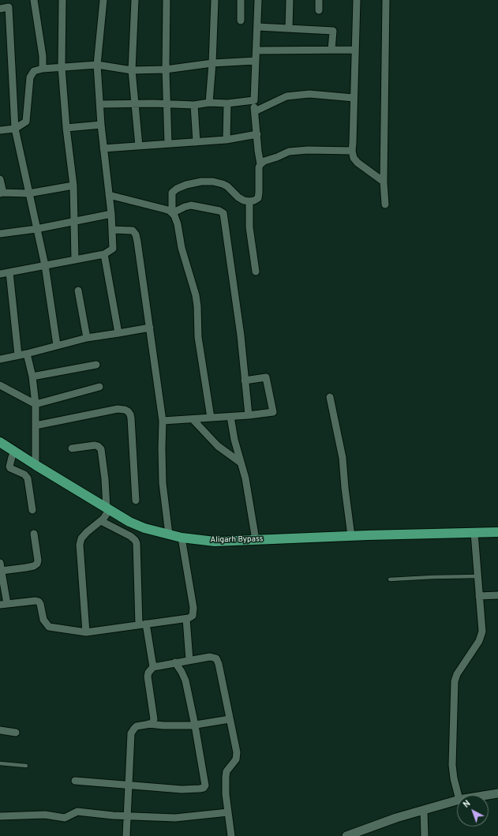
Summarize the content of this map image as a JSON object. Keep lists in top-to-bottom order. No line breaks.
{"streets":{"highway":["Aligarh Bypass"]},"north":"top left"}
